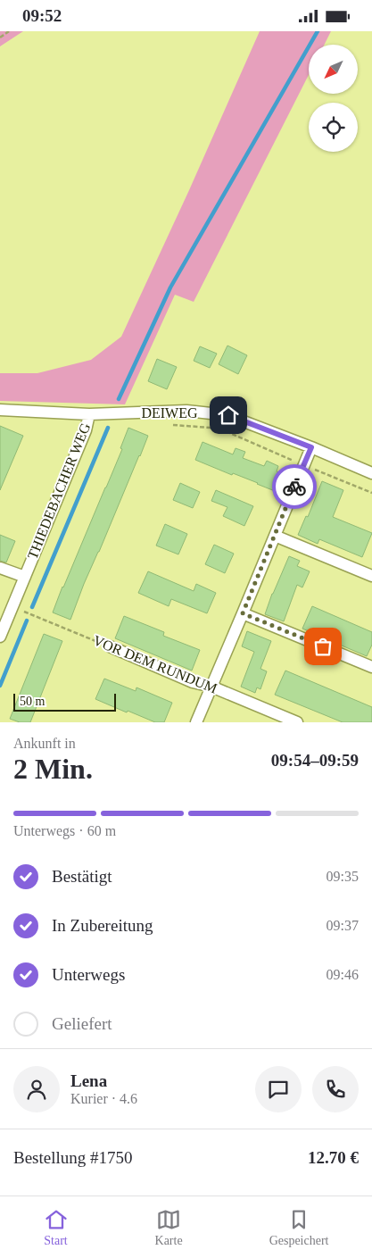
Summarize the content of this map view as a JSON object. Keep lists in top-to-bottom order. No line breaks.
{"streets":{"street":["DEIWEG","THIEDEBACHER WEG","VOR DEM RUNDUM"]},"crossings":[["DEIWEG","THIEDEBACHER WEG"],["THIEDEBACHER WEG","VOR DEM RUNDUM"]],"scale_bar":"50 m","north":"bottom left","page":{"status":"09:52","scale":"50 m","heading":["2 Min.","Ankunft in","09:54–09:59"],"panel":["Lena","Kurier · 4.6","Bestellung #1750","12.70 €"],"bar":"Unterwegs · 60 m","list":[["Bestätigt","09:35"],["In Zubereitung","09:37"],["Unterwegs","09:46"],"Geliefert"],"tabs":["Start","Karte","Gespeichert"]}}
